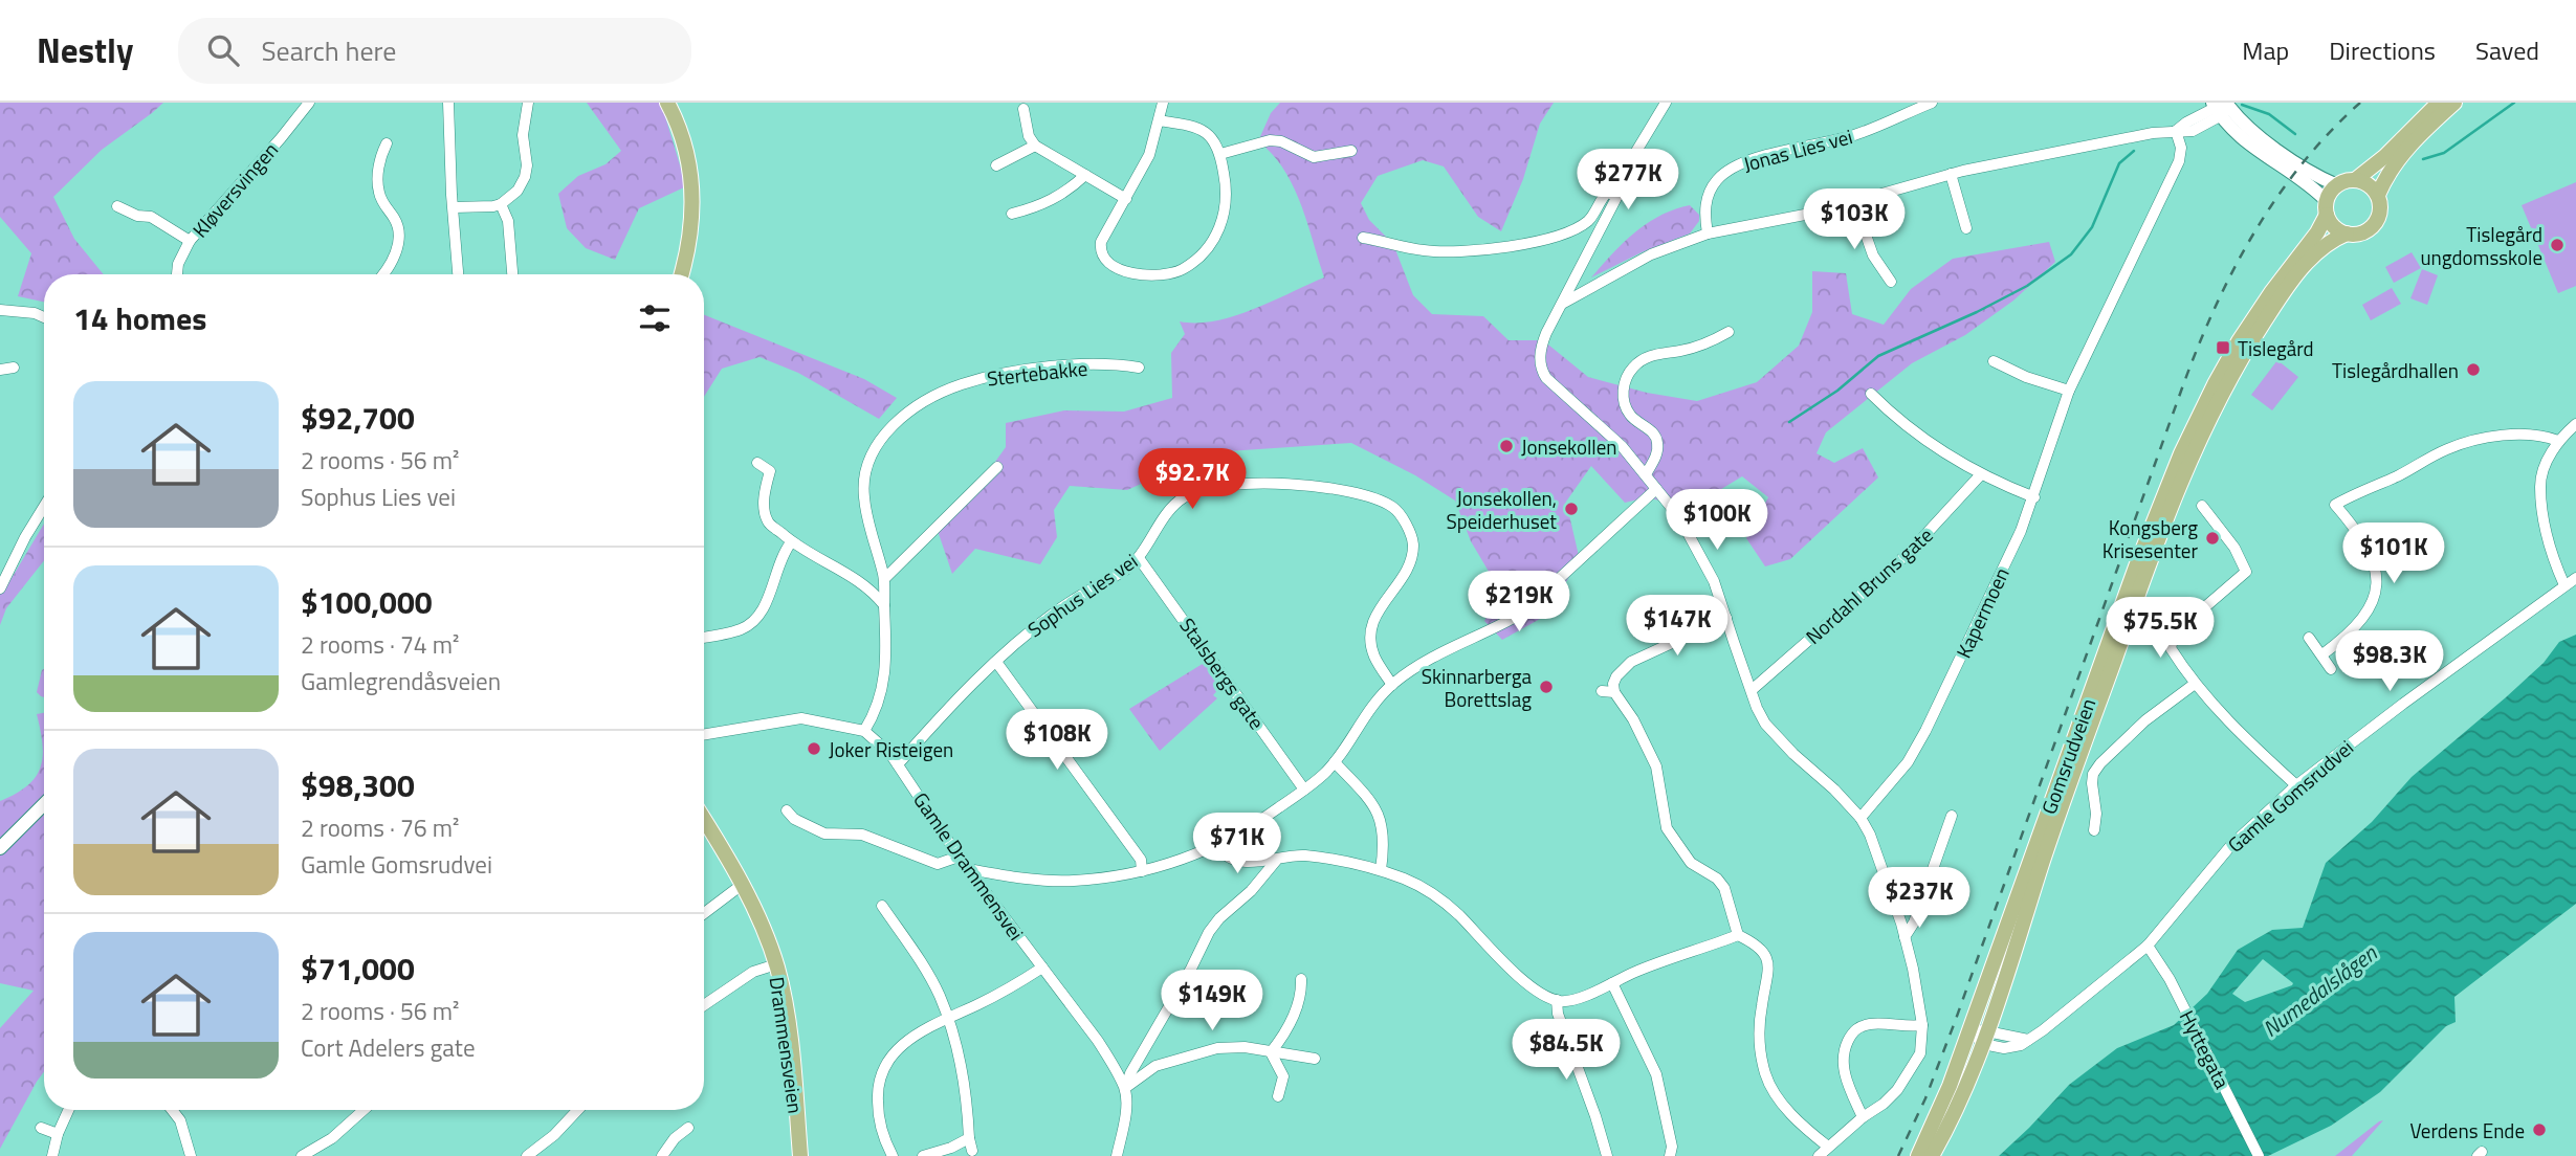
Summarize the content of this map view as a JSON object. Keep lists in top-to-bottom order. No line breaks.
{"streets":{"main road":["Gomsrudveien","Drammensveien"],"street":["Jonas Lies vei","Kløversvingen","Stertebakke","Nordahl Bruns gate","Sophus Lies vei","Kapermoen","Stalsbergs gate","Gamle Gomsrudvei","Gamle Drammensvei","Hyttegata"]},"crossings":[["Stertebakke","Gamle Drammensvei"],["Sophus Lies vei","Stalsbergs gate"],["Sophus Lies vei","Gamle Drammensvei"],["Gomsrudveien","Gamle Gomsrudvei"],["Gamle Gomsrudvei","Hyttegata"]],"water":["Numedalslågen"],"places":{"other":["Tislegård ungdomsskole","Tislegårdhallen","Jonsekollen","Jonsekollen, Speiderhuset","Kongsberg Krisesenter","Skinnarberga Borettslag","Joker Risteigen","Verdens Ende"],"transit":["Tislegård"]},"page":{"header":"Nestly","search":"Search here","nav":["Map","Directions","Saved"],"price":["$277K","$103K","$92.7K","$100K","$101K","$219K","$147K","$75.5K","$98.3K","$108K","$71K","$237K","$149K","$84.5K"],"heading":"14 homes","list":[{"name":"$92,700","note":"2 rooms · 56 m² · Sophus Lies vei"},{"name":"$100,000","note":"2 rooms · 74 m² · Gamlegrendåsveien"},{"name":"$98,300","note":"2 rooms · 76 m² · Gamle Gomsrudvei"},{"name":"$71,000","note":"2 rooms · 56 m² · Cort Adelers gate"}]}}
